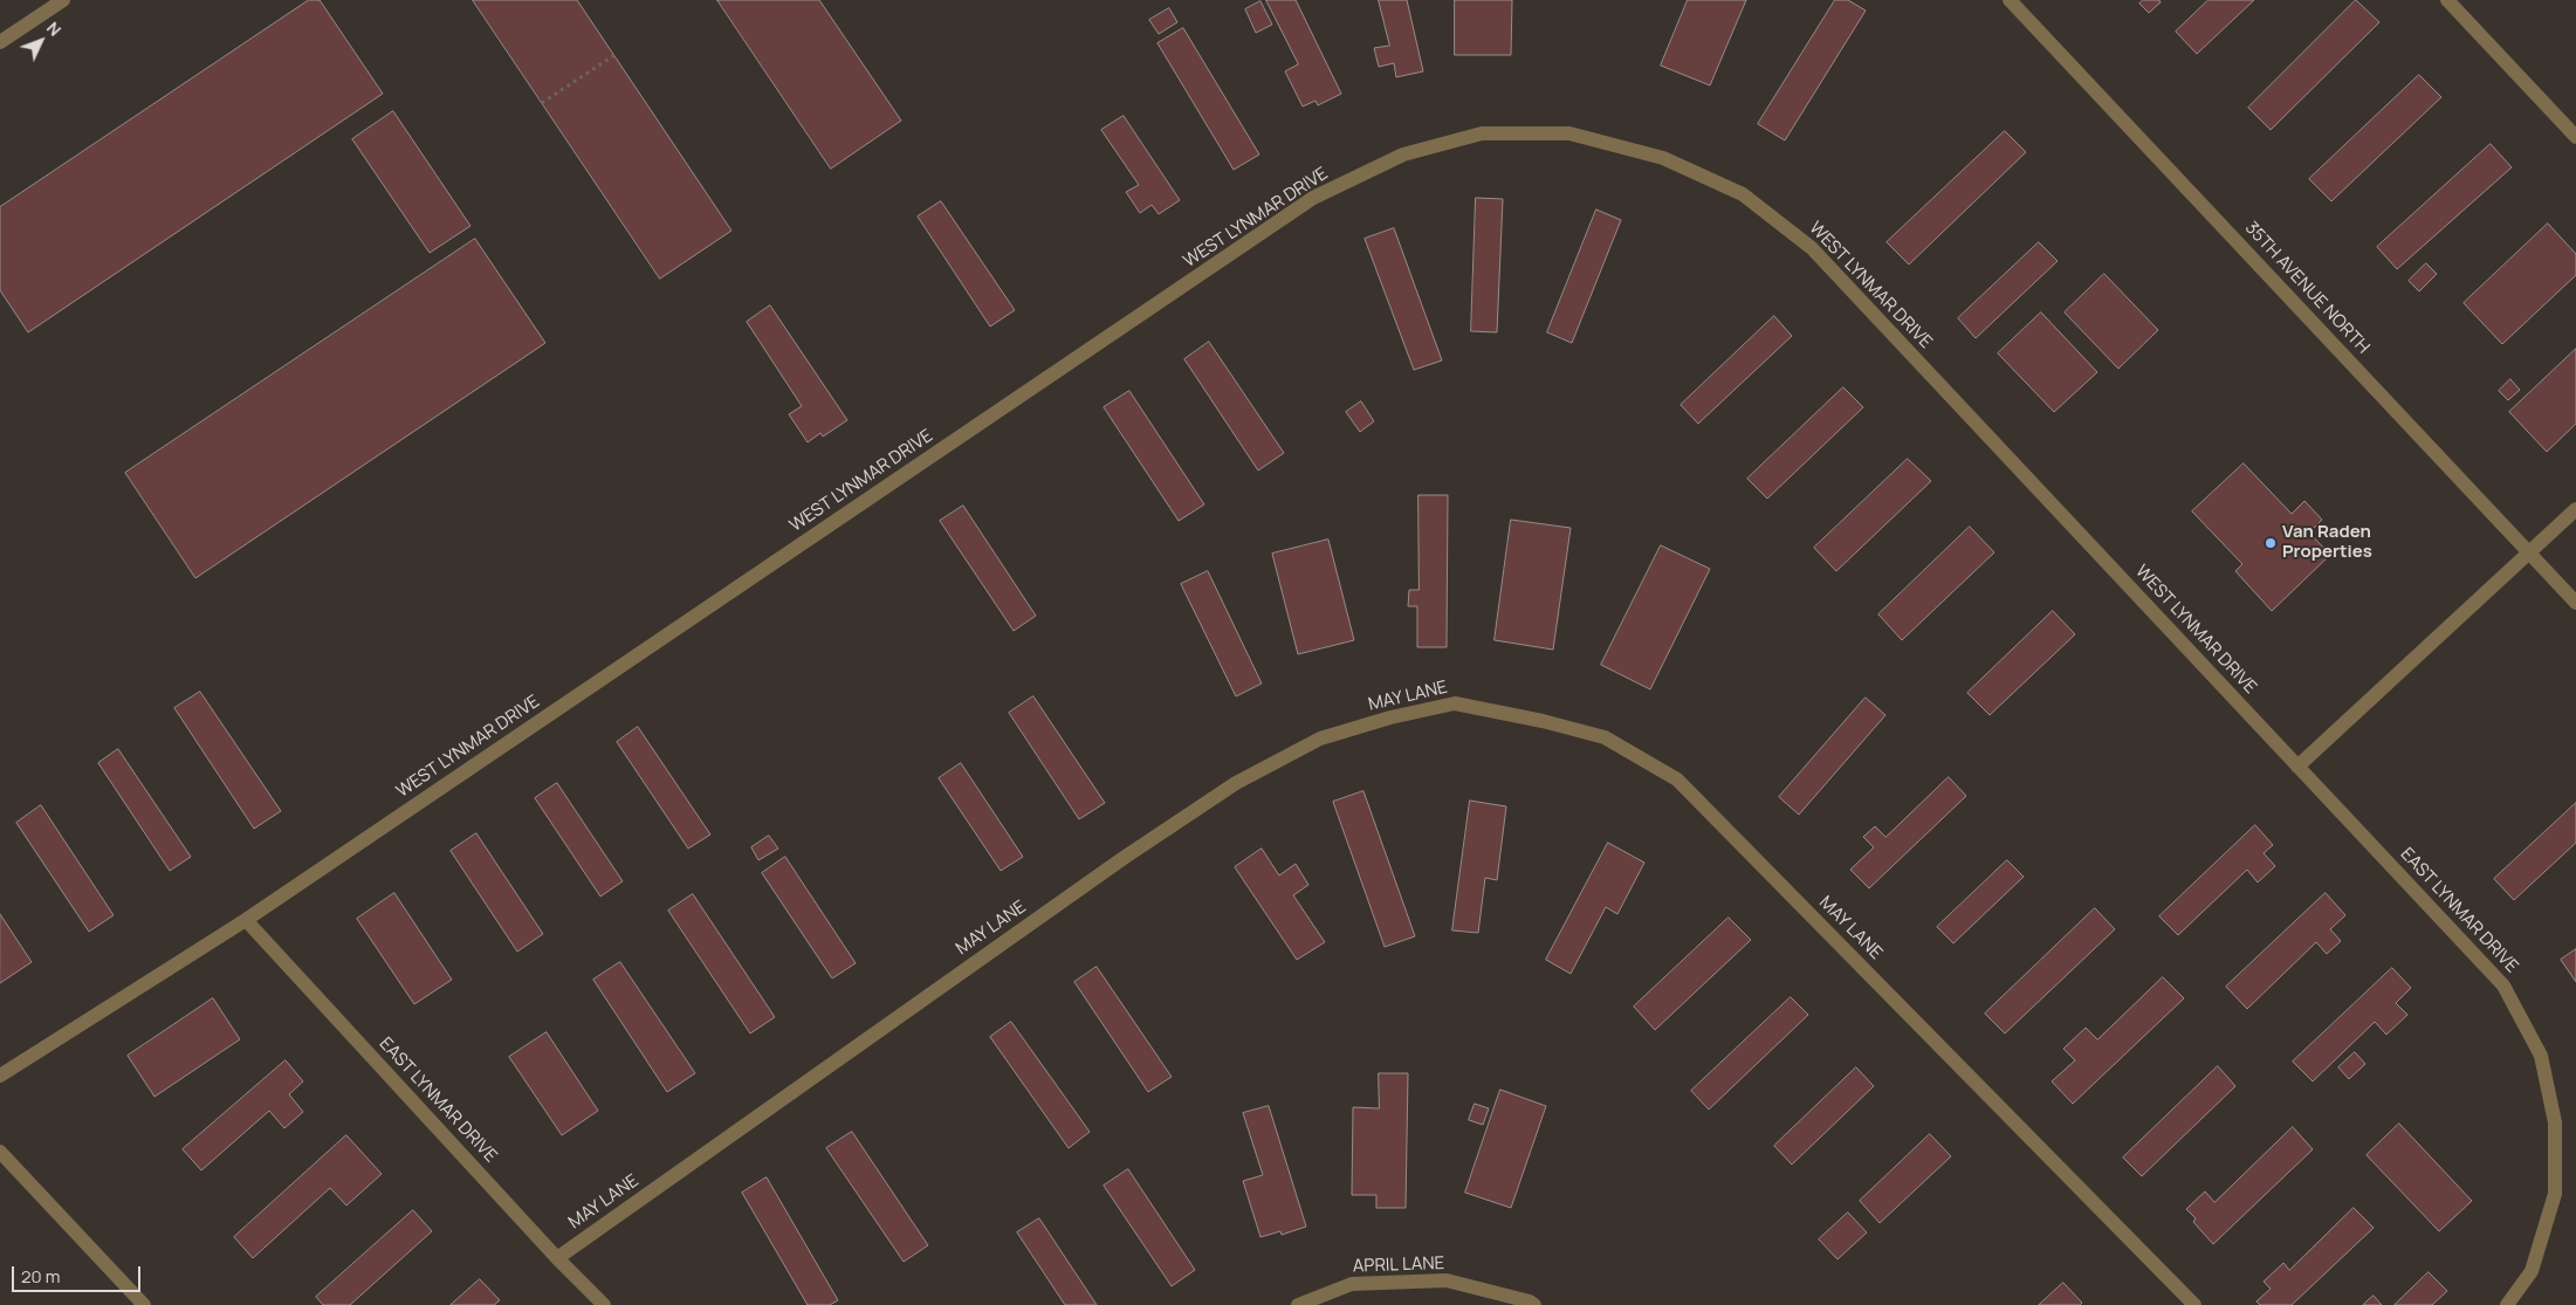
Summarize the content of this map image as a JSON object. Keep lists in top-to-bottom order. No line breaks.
{"streets":{"street":["WEST LYNMAR DRIVE","35TH AVENUE NORTH","MAY LANE","EAST LYNMAR DRIVE","APRIL LANE"]},"crossings":[["WEST LYNMAR DRIVE","EAST LYNMAR DRIVE"],["MAY LANE","EAST LYNMAR DRIVE"]],"places":["Van Raden Properties"],"scale_bar":"20 m","north":"top right"}
